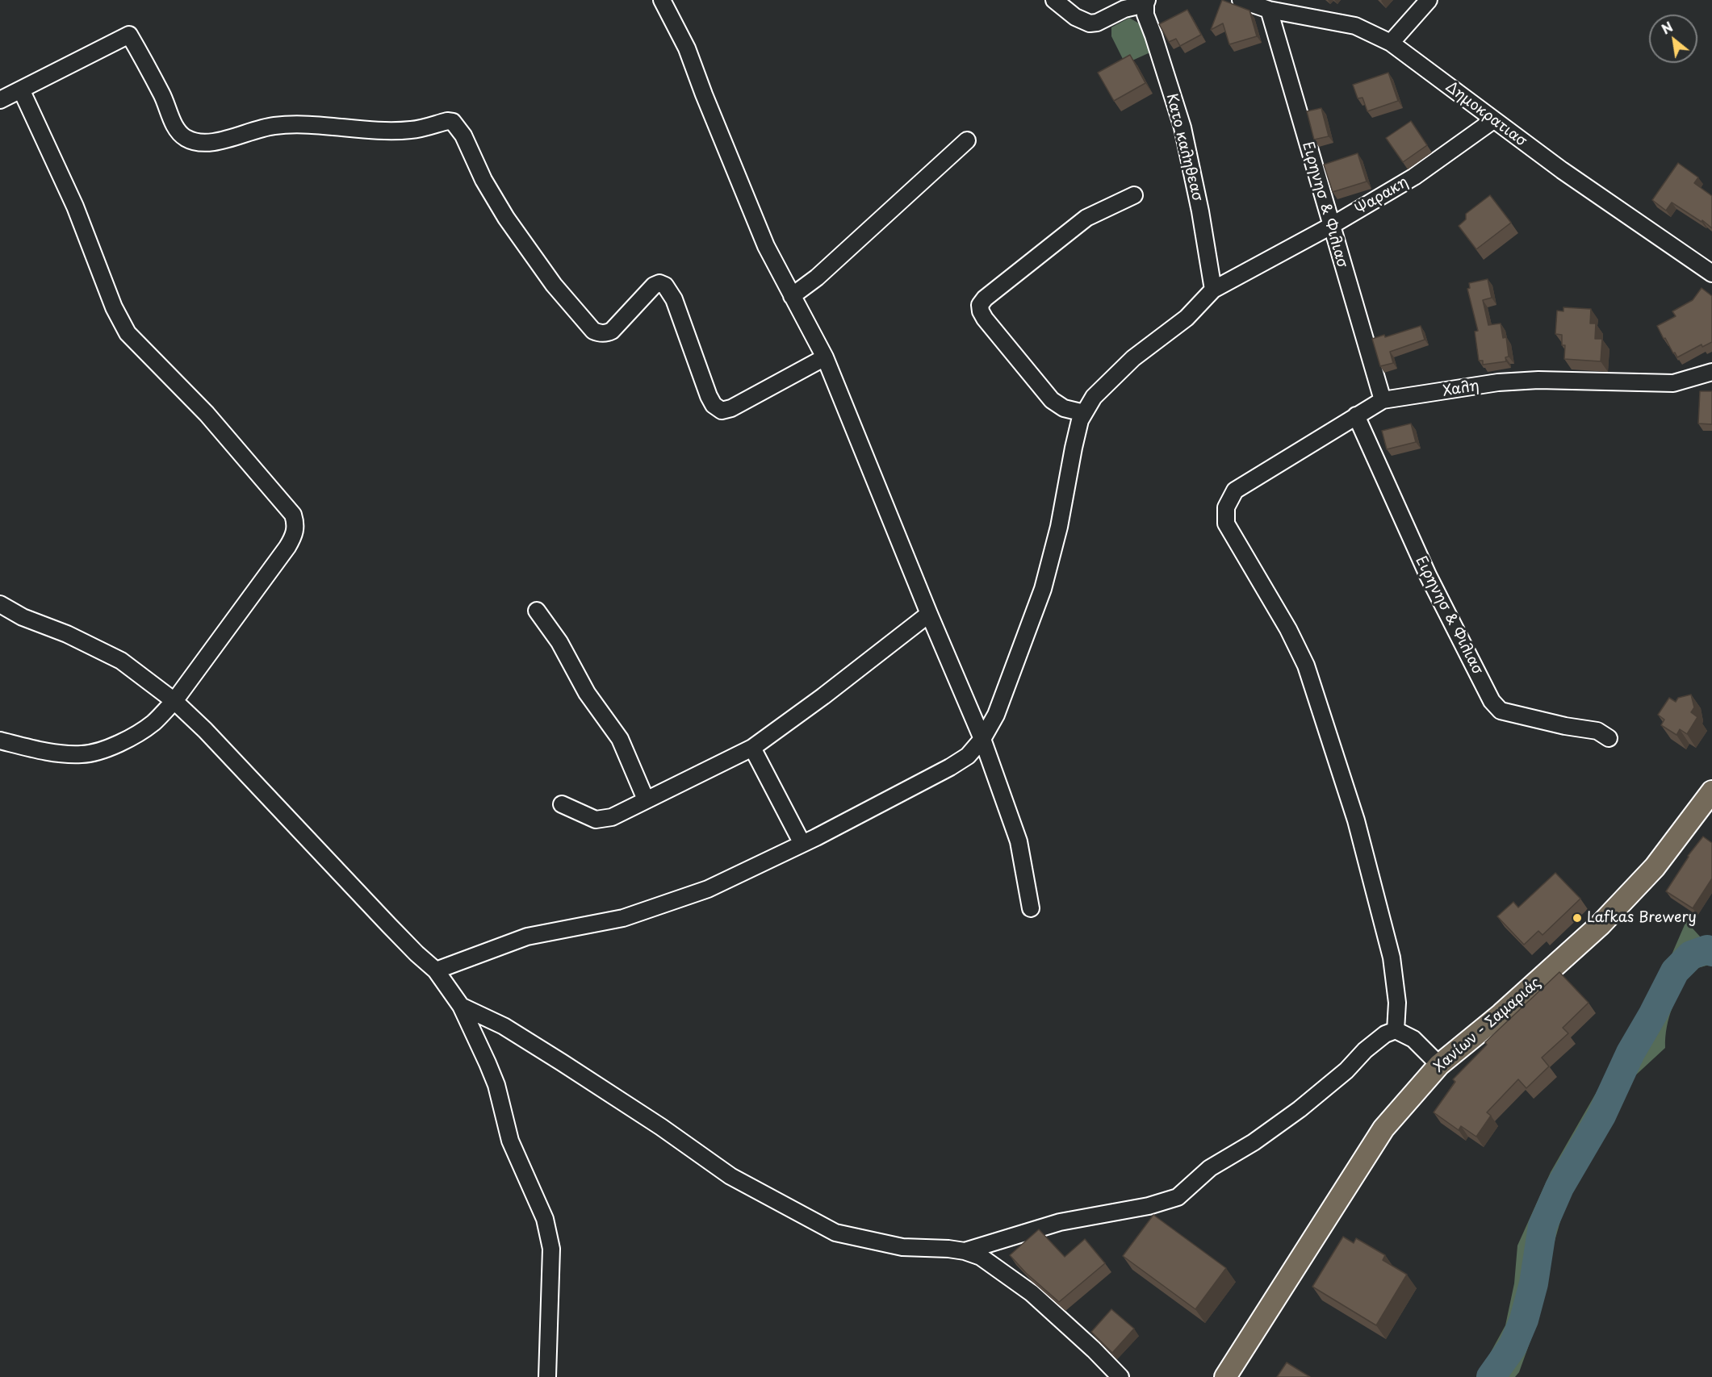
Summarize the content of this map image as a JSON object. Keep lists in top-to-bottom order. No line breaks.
{"streets":{"main road":["Χανίων - Σαμαριάς"],"street":["Δημοκρατιασ","Κατο καληθεασ","Ψαρακη","Ειρηνησ & Φιλιασ","Χαλη"]},"crossings":[["Δημοκρατιασ","Ψαρακη"],["Δημοκρατιασ","Ειρηνησ & Φιλιασ"],["Κατο καληθεασ","Ψαρακη"],["Ψαρακη","Ειρηνησ & Φιλιασ"],["Ειρηνησ & Φιλιασ","Χαλη"]],"places":["Lafkas Brewery"],"north":"top left"}
